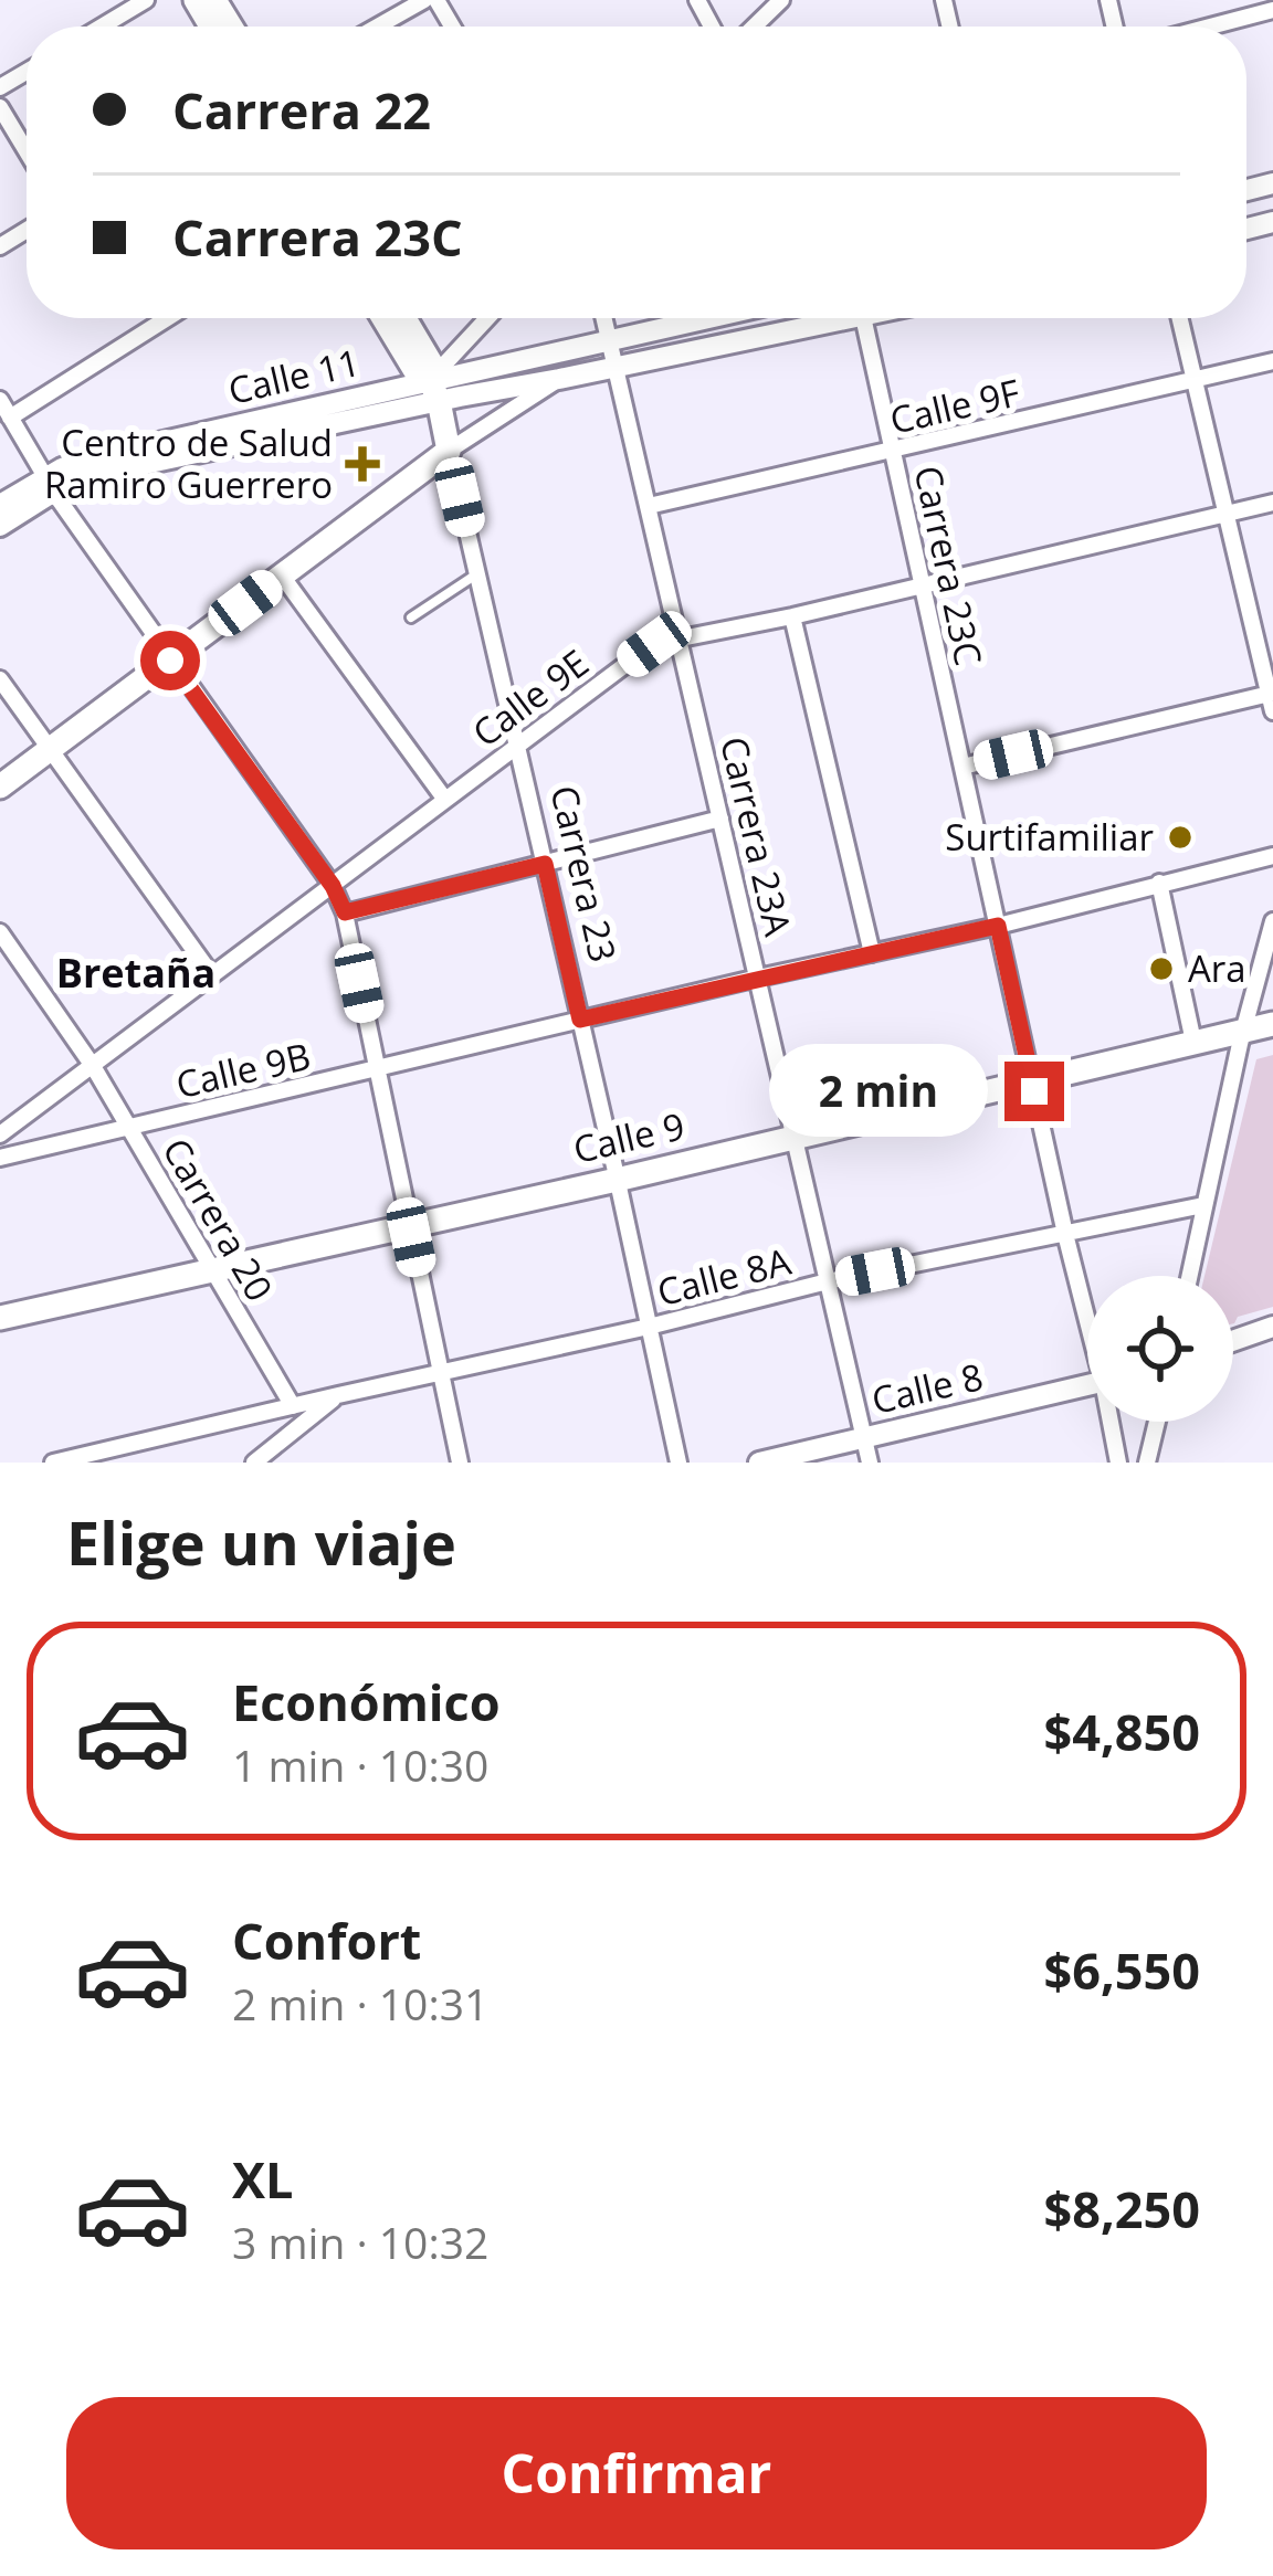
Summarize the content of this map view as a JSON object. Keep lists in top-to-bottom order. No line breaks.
{"streets":{"main road":["Carrera 23","Calle 9"],"street":["Calle 11","Calle 9F","Carrera 23C","Calle 9E","Carrera 23A","Calle 9B","Carrera 20","Calle 8A","Calle 8"]},"crossings":[["Calle 11","Carrera 23"],["Calle 9F","Carrera 23C"],["Calle 9F","Carrera 23A"],["Carrera 23C","Calle 9E"],["Carrera 23C","Calle 9B"],["Carrera 23C","Calle 9"],["Carrera 23C","Calle 8A"],["Calle 9E","Carrera 23A"],["Calle 9E","Carrera 23"],["Calle 9E","Carrera 20"],["Carrera 23A","Calle 9B"],["Carrera 23A","Calle 9"],["Carrera 23A","Calle 8A"],["Carrera 23A","Calle 8"],["Carrera 23","Calle 9B"],["Carrera 23","Calle 9"],["Carrera 23","Calle 8A"],["Calle 9B","Carrera 20"],["Calle 9","Carrera 20"],["Carrera 20","Calle 8A"]],"districts":["Bretaña"],"places":{"health":["Centro de Salud Ramiro Guerrero"],"other":["Surtifamiliar","Ara"]},"page":{"banner":["Carrera 22","Carrera 23C"],"bubble":"2 min","heading":"Elige un viaje","list":[{"name":"Económico","note":"1 min · 10:30","value":"$4,850"},{"name":"Confort","note":"2 min · 10:31","value":"$6,550"},{"name":"XL","note":"3 min · 10:32","value":"$8,250"}],"buttons":"Confirmar"}}
